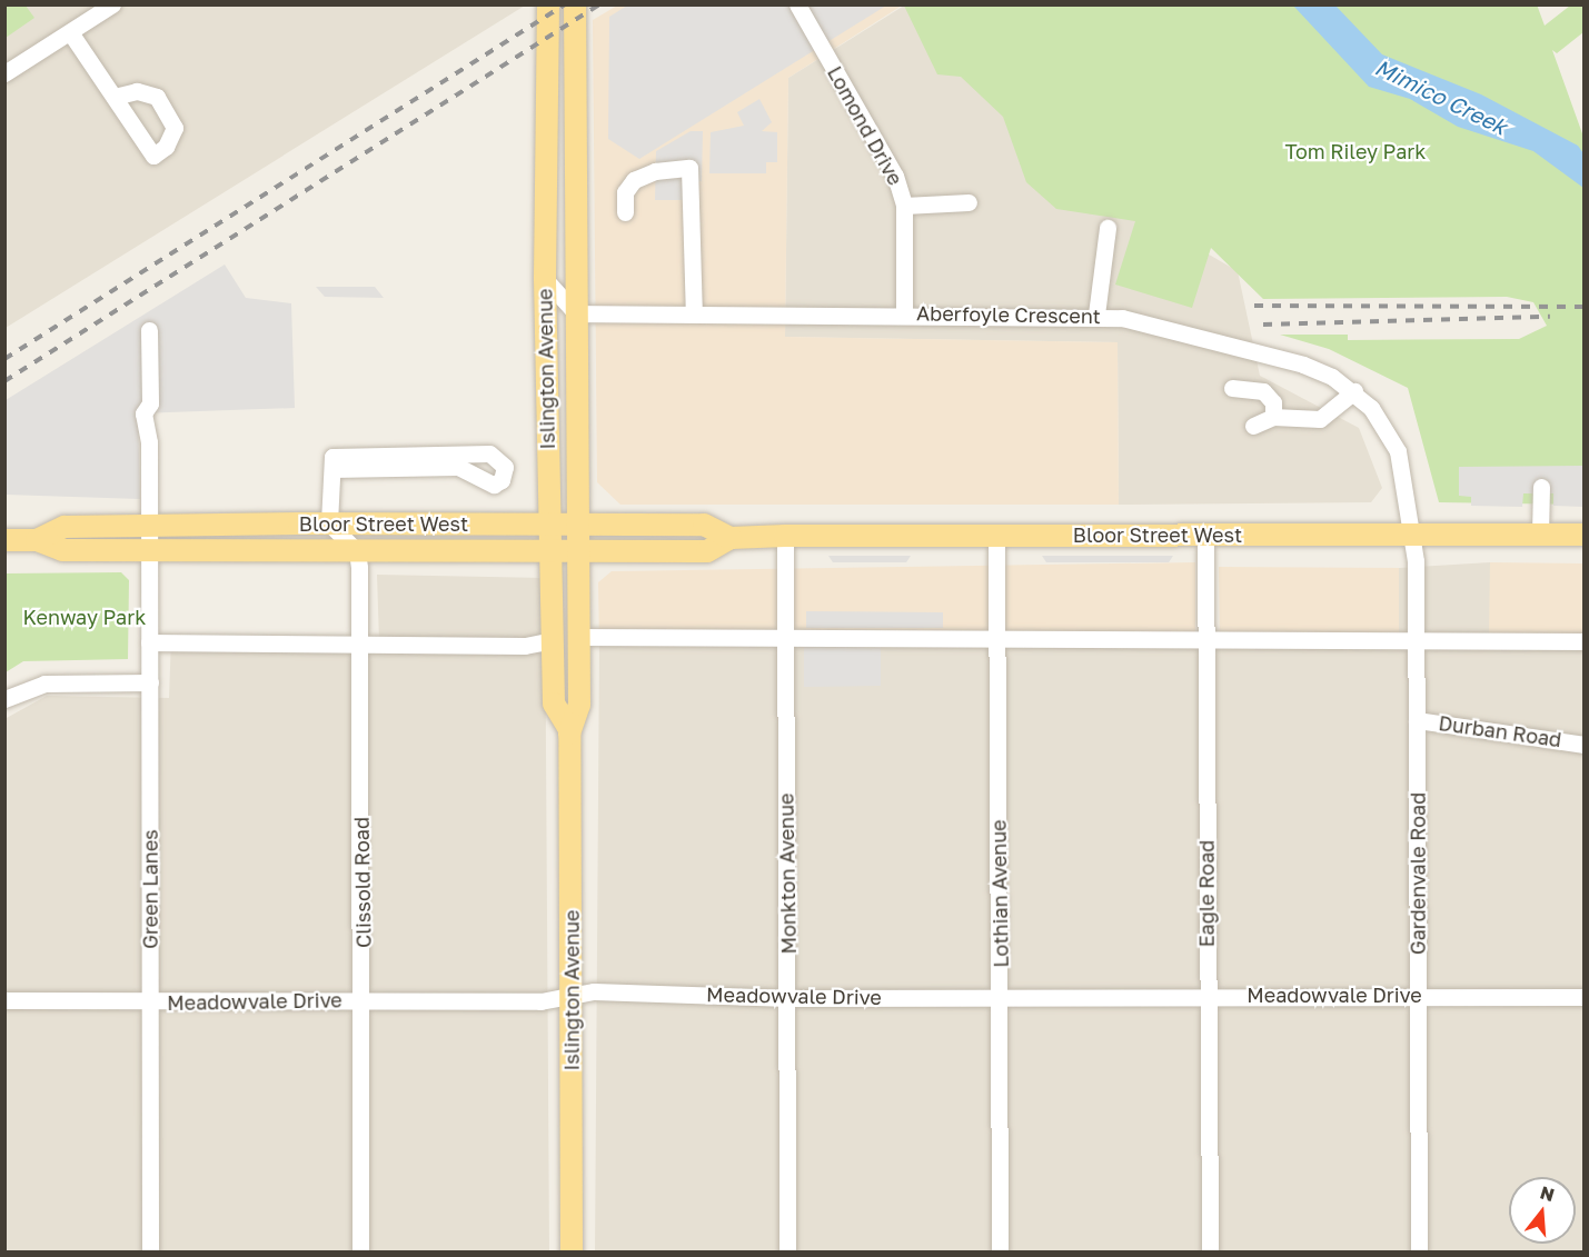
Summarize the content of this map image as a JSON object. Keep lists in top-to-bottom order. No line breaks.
{"streets":{"main road":["Islington Avenue","Bloor Street West"],"street":["Lomond Drive","Aberfoyle Crescent","Durban Road","Monkton Avenue","Gardenvale Road","Clissold Road","Green Lanes","Lothian Avenue","Eagle Road","Meadowvale Drive"]},"crossings":[["Lomond Drive","Aberfoyle Crescent"],["Aberfoyle Crescent","Islington Avenue"],["Aberfoyle Crescent","Bloor Street West"],["Aberfoyle Crescent","Gardenvale Road"],["Islington Avenue","Bloor Street West"],["Islington Avenue","Meadowvale Drive"],["Bloor Street West","Monkton Avenue"],["Bloor Street West","Gardenvale Road"],["Bloor Street West","Clissold Road"],["Bloor Street West","Green Lanes"],["Bloor Street West","Lothian Avenue"],["Bloor Street West","Eagle Road"],["Durban Road","Gardenvale Road"],["Monkton Avenue","Meadowvale Drive"],["Gardenvale Road","Meadowvale Drive"],["Clissold Road","Meadowvale Drive"],["Green Lanes","Meadowvale Drive"],["Lothian Avenue","Meadowvale Drive"],["Eagle Road","Meadowvale Drive"]],"water":["Mimico Creek"],"parks":["Tom Riley Park","Kenway Park"],"north":"top"}
